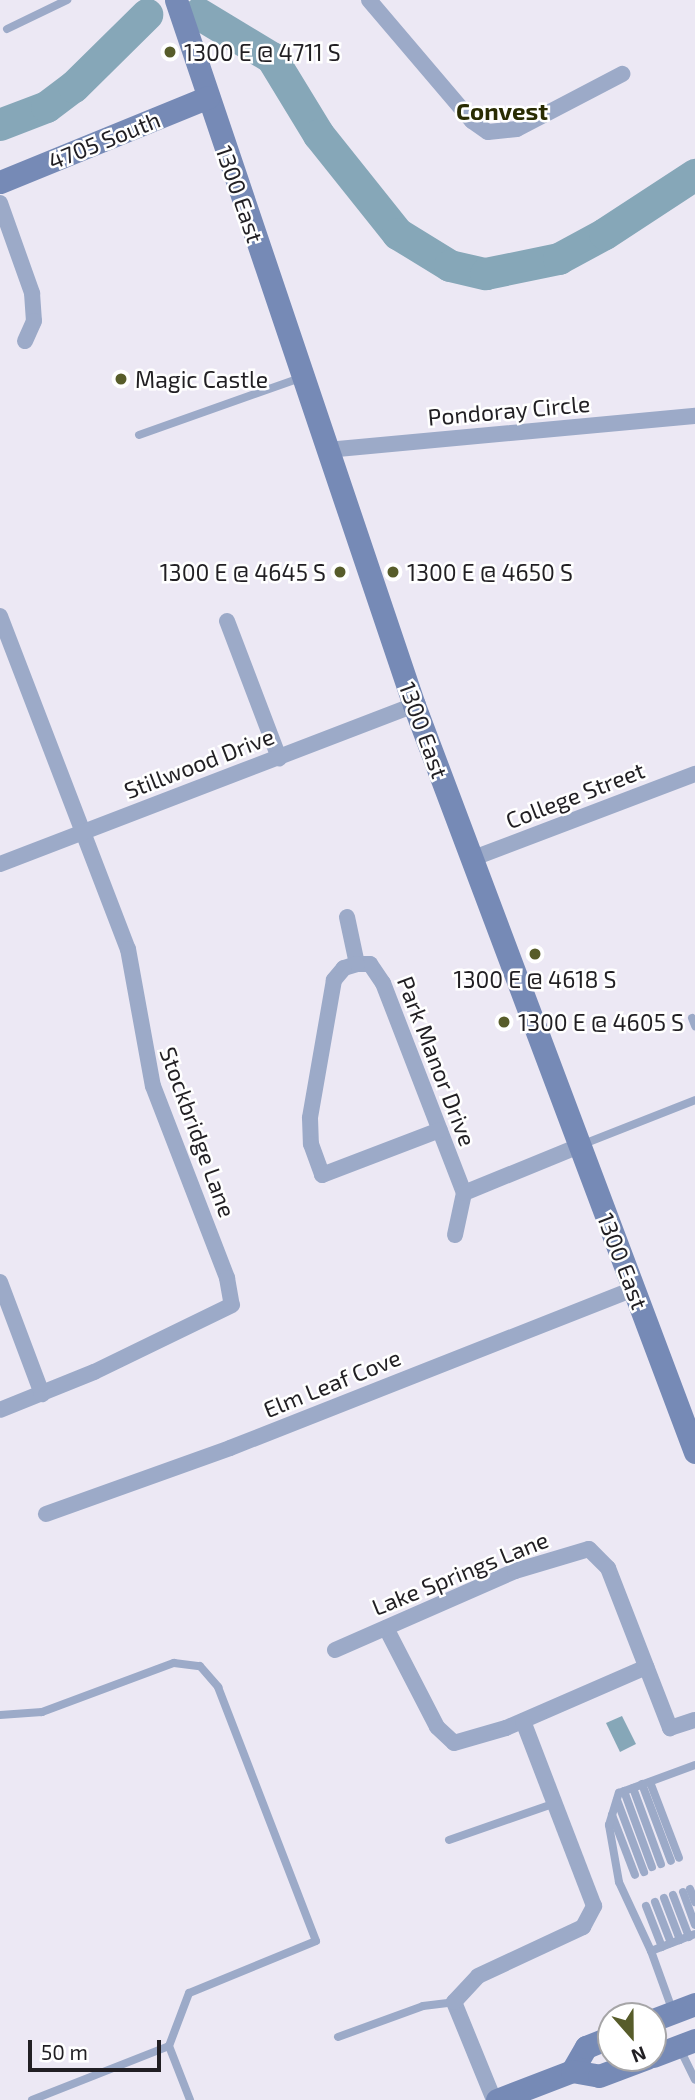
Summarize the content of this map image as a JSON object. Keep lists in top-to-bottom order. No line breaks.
{"streets":{"main road":["4705 South","1300 East"],"street":["Pondoray Circle","Stillwood Drive","College Street","Park Manor Drive","Stockbridge Lane","Elm Leaf Cove","Lake Springs Lane"]},"crossings":[["4705 South","1300 East"],["1300 East","Pondoray Circle"],["1300 East","Stillwood Drive"],["1300 East","College Street"],["1300 East","Elm Leaf Cove"],["Stillwood Drive","Stockbridge Lane"]],"districts":["Convest"],"places":["1300 E @ 4711 S","Magic Castle","1300 E @ 4645 S","1300 E @ 4650 S","1300 E @ 4618 S","1300 E @ 4605 S"],"scale_bar":"50 m","north":"bottom"}
